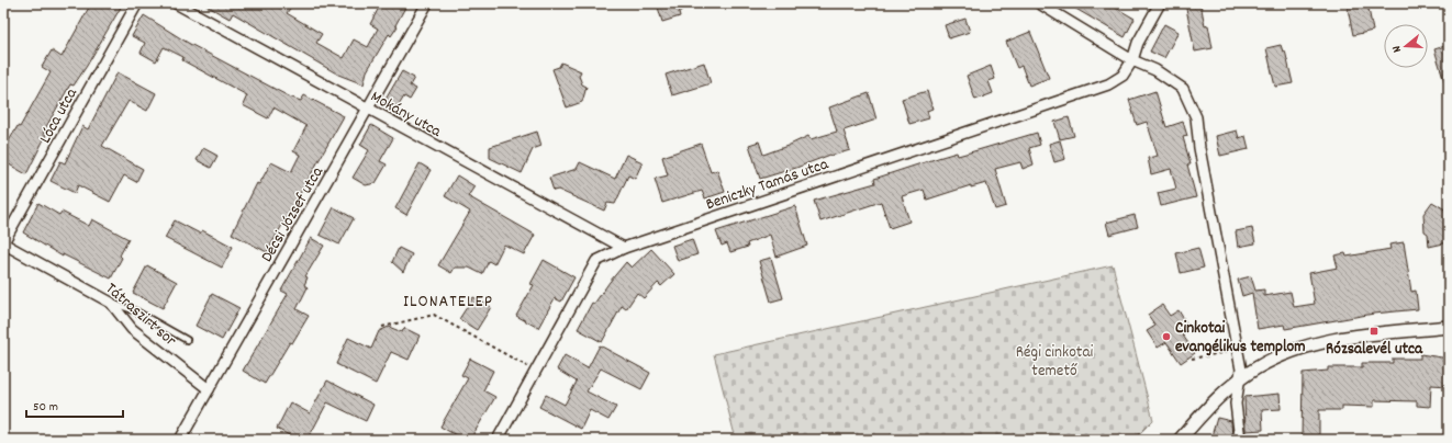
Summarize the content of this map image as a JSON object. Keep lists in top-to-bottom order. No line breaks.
{"streets":{"street":["Mokány utca","Lóca utca","Beniczky Tamás utca","Décsi József utca","Tátraszirt sor"]},"crossings":[["Mokány utca","Beniczky Tamás utca"],["Mokány utca","Décsi József utca"],["Lóca utca","Tátraszirt sor"],["Décsi József utca","Tátraszirt sor"]],"districts":["ILONATELEP"],"parks":["Régi cinkotai temető"],"places":{"transit":["Rózsalevél utca"],"other":["Cinkotai evangélikus templom"]},"scale_bar":"50 m","north":"left"}
